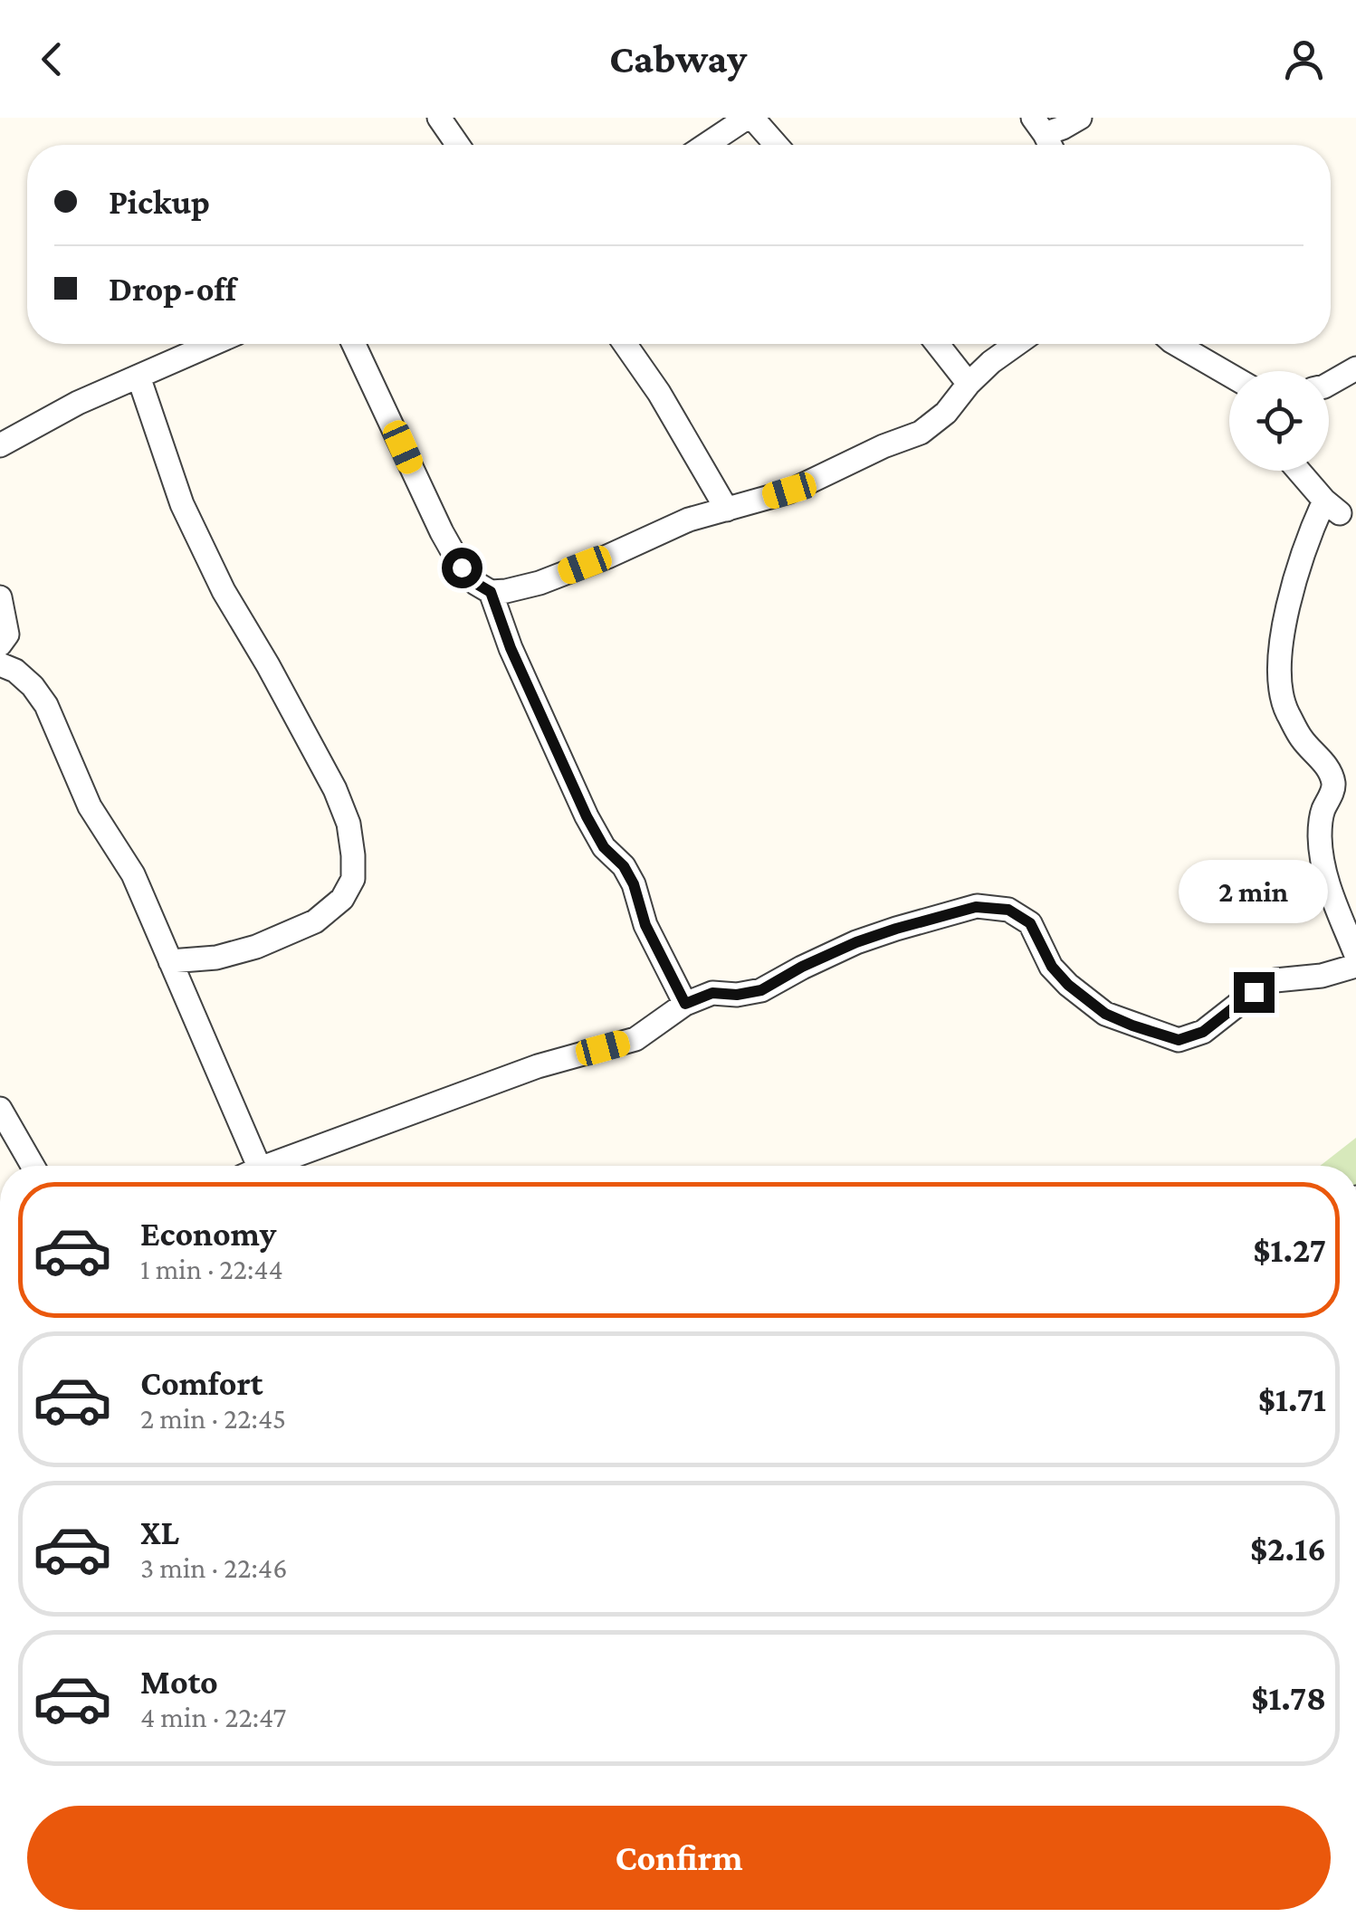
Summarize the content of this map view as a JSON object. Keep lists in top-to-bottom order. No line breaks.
{"page":{"header":"Cabway","banner":["Pickup","Drop-off"],"bubble":"2 min","list":[{"name":"Economy","note":"1 min · 22:44","value":"$1.27"},{"name":"Comfort","note":"2 min · 22:45","value":"$1.71"},{"name":"XL","note":"3 min · 22:46","value":"$2.16"},{"name":"Moto","note":"4 min · 22:47","value":"$1.78"}],"buttons":"Confirm"}}
